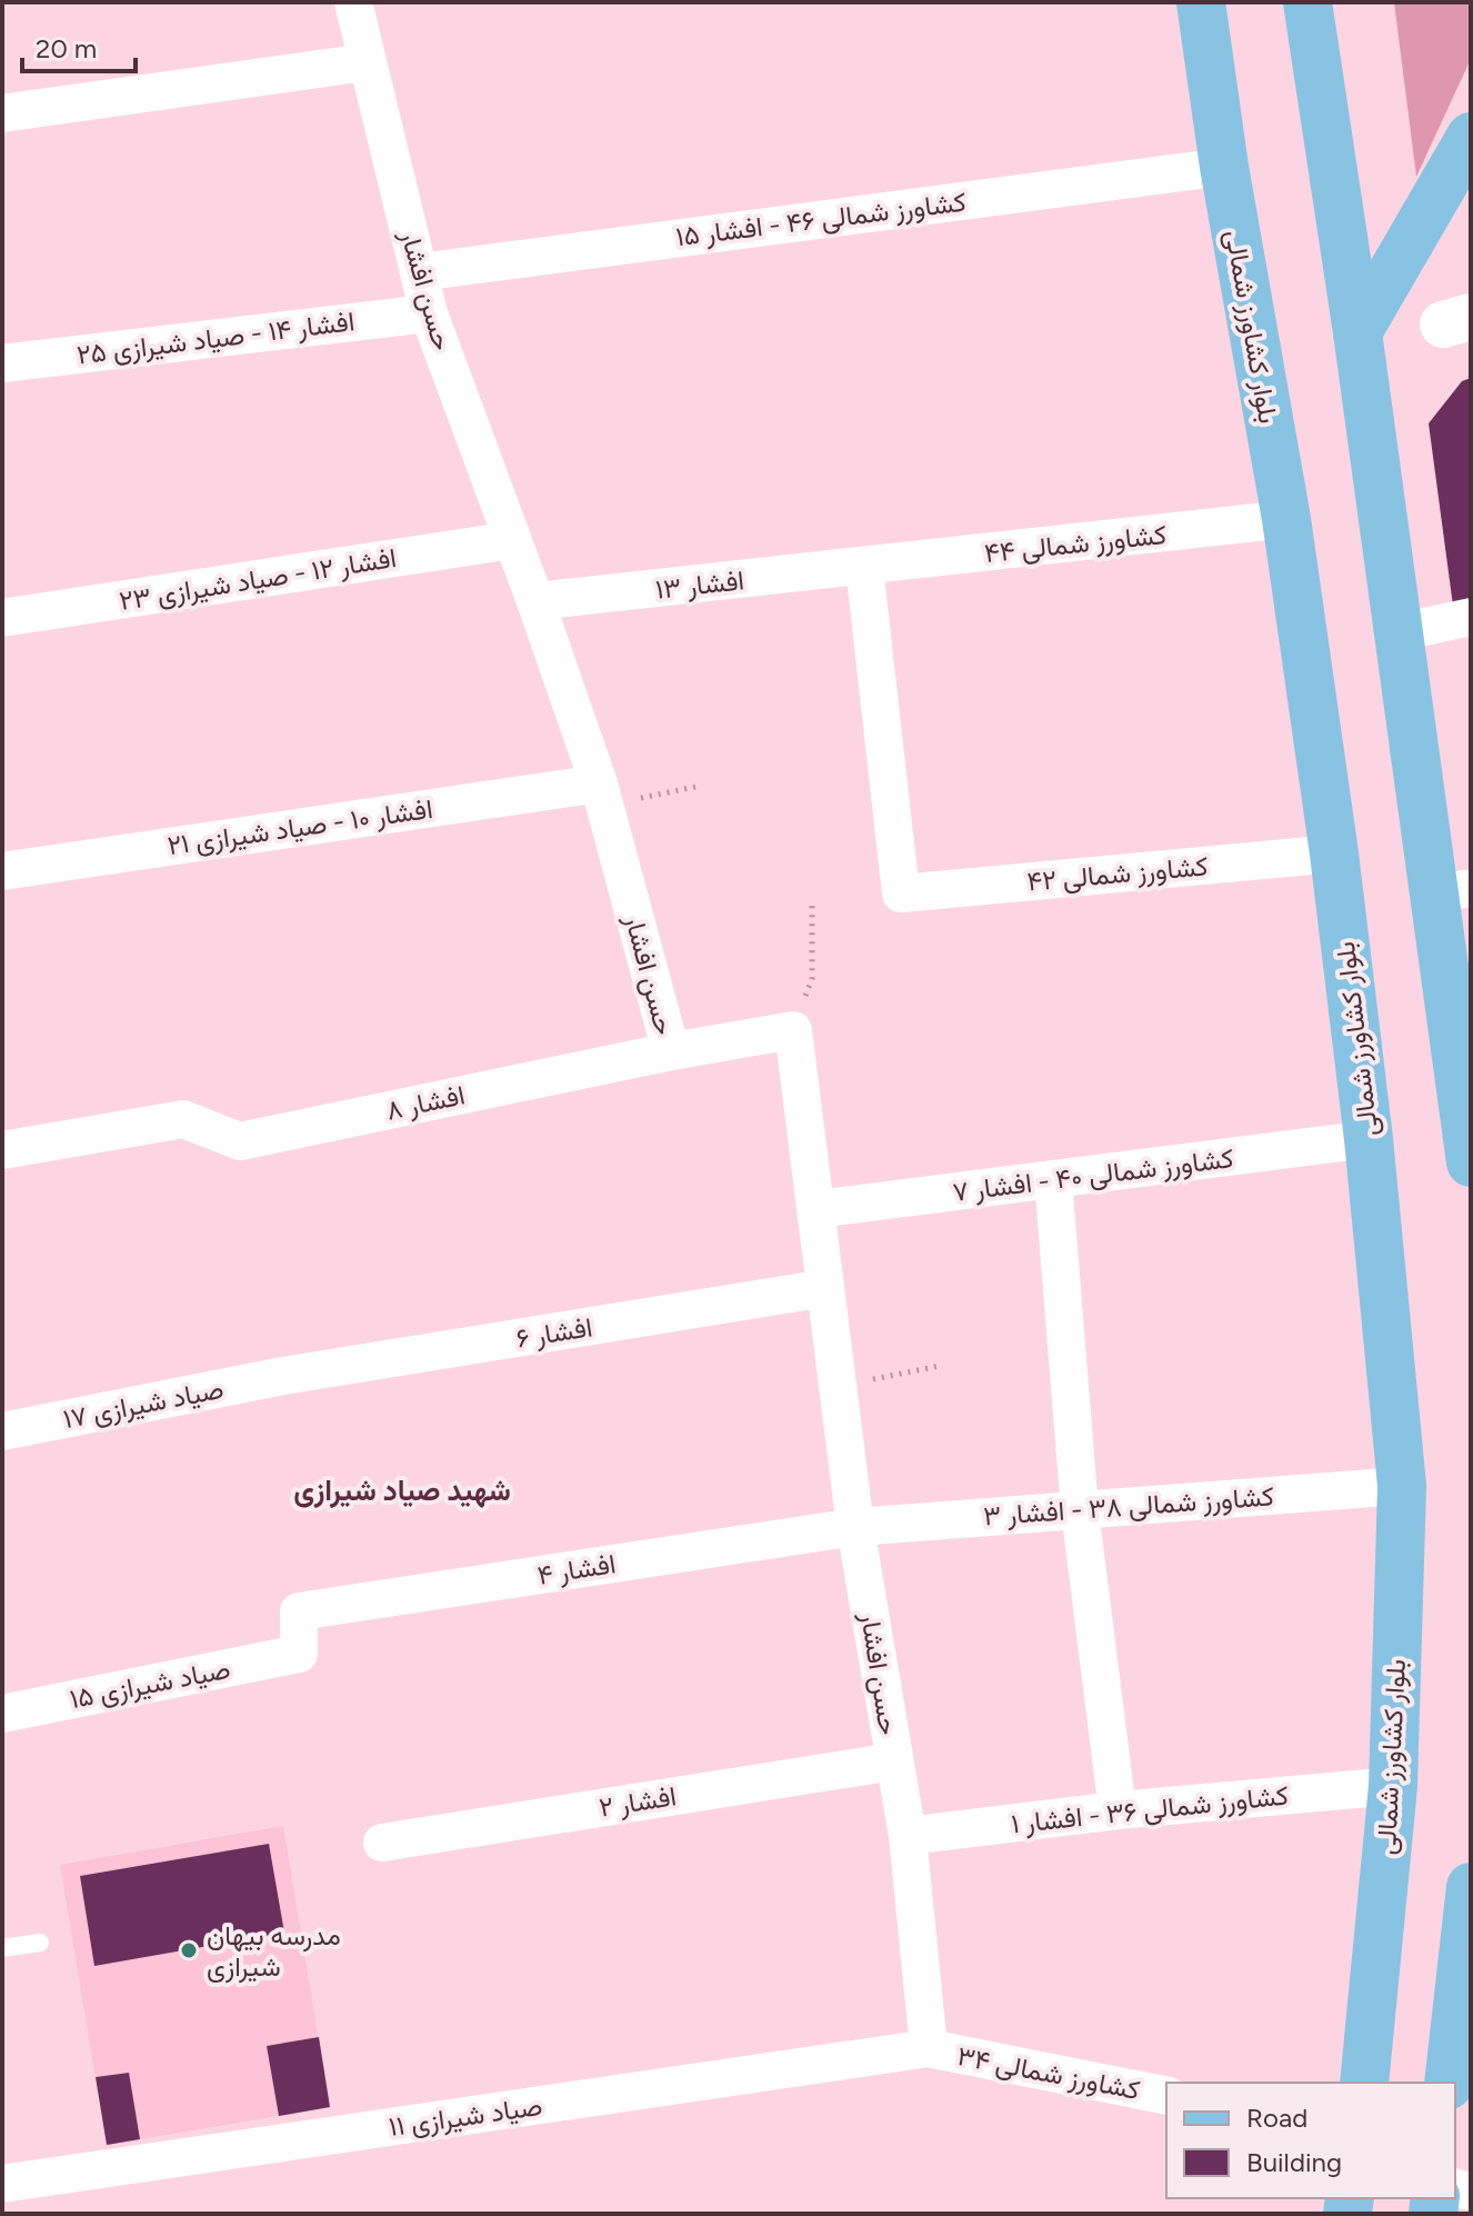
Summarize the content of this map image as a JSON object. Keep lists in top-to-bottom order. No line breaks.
{"streets":{"main road":["بلوار کشاورز شمالی"],"street":["کشاورز شمالی ۴۶ - افشار ۱۵","حسن افشار","افشار ۱۴ - صیاد شیرازی ۲۵","کشاورز شمالی ۴۴","افشار ۱۲ - صیاد شیرازی ۲۳","افشار ۱۳","افشار ۱۰ - صیاد شیرازی ۲۱","کشاورز شمالی ۴۲","افشار ۸","کشاورز شمالی ۴۰ - افشار ۷","افشار ۶","صیاد شیرازی ۱۷","کشاورز شمالی ۳۸ - افشار ۳","افشار ۴","صیاد شیرازی ۱۵","افشار ۲","کشاورز شمالی ۳۶ - افشار ۱","کشاورز شمالی ۳۴","صیاد شیرازی ۱۱"]},"crossings":[["کشاورز شمالی ۴۶ - افشار ۱۵","حسن افشار"],["کشاورز شمالی ۴۶ - افشار ۱۵","بلوار کشاورز شمالی"],["حسن افشار","افشار ۱۴ - صیاد شیرازی ۲۵"],["حسن افشار","افشار ۱۲ - صیاد شیرازی ۲۳"],["حسن افشار","افشار ۱۳"],["حسن افشار","افشار ۱۰ - صیاد شیرازی ۲۱"],["حسن افشار","افشار ۸"],["حسن افشار","کشاورز شمالی ۴۰ - افشار ۷"],["حسن افشار","افشار ۶"],["حسن افشار","کشاورز شمالی ۳۸ - افشار ۳"],["حسن افشار","افشار ۴"],["حسن افشار","افشار ۲"],["حسن افشار","کشاورز شمالی ۳۶ - افشار ۱"],["حسن افشار","کشاورز شمالی ۳۴"],["حسن افشار","صیاد شیرازی ۱۱"],["بلوار کشاورز شمالی","کشاورز شمالی ۴۴"],["بلوار کشاورز شمالی","کشاورز شمالی ۴۲"],["بلوار کشاورز شمالی","کشاورز شمالی ۴۰ - افشار ۷"],["بلوار کشاورز شمالی","کشاورز شمالی ۳۸ - افشار ۳"],["بلوار کشاورز شمالی","کشاورز شمالی ۳۶ - افشار ۱"],["کشاورز شمالی ۴۴","افشار ۱۳"],["کشاورز شمالی ۴۴","کشاورز شمالی ۴۲"],["افشار ۱۳","کشاورز شمالی ۴۲"],["افشار ۶","صیاد شیرازی ۱۷"],["کشاورز شمالی ۳۸ - افشار ۳","افشار ۴"],["افشار ۴","صیاد شیرازی ۱۵"],["کشاورز شمالی ۳۴","صیاد شیرازی ۱۱"]],"districts":["شهید صیاد شیرازی"],"places":["مدرسه بیهان شیرازی"],"legend":["Road","Building"],"scale_bar":"20 m"}
